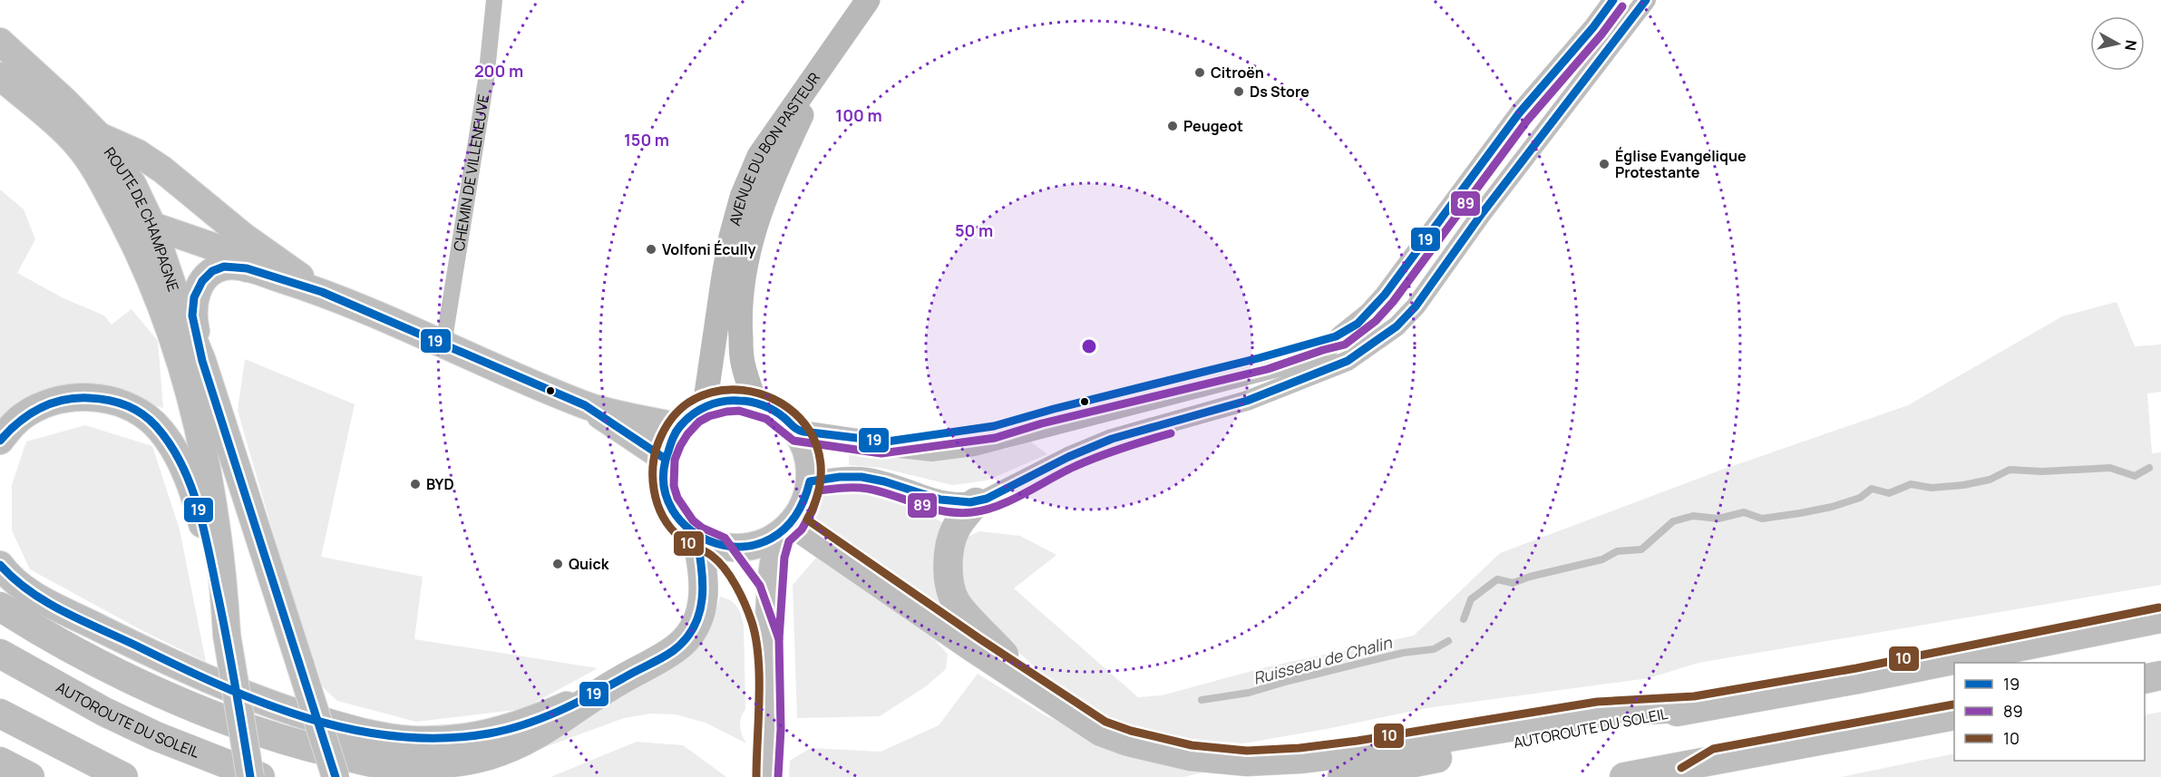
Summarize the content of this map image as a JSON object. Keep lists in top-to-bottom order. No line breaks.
{"streets":{"highway":["AUTOROUTE DU SOLEIL"],"main road":["AVENUE DU BON PASTEUR","ROUTE DE CHAMPAGNE"],"street":["CHEMIN DE VILLENEUVE"]},"water":["Ruisseau de Chalin"],"places":["Citroën","Ds Store","Peugeot","Église Evangelique Protestante","Volfoni Écully","BYD","Quick"],"lines":["transit line 19","transit line 89","transit line 10"],"legend":["19","89","10"],"north":"right","rings":["200 m","100 m","150 m","50 m"]}
